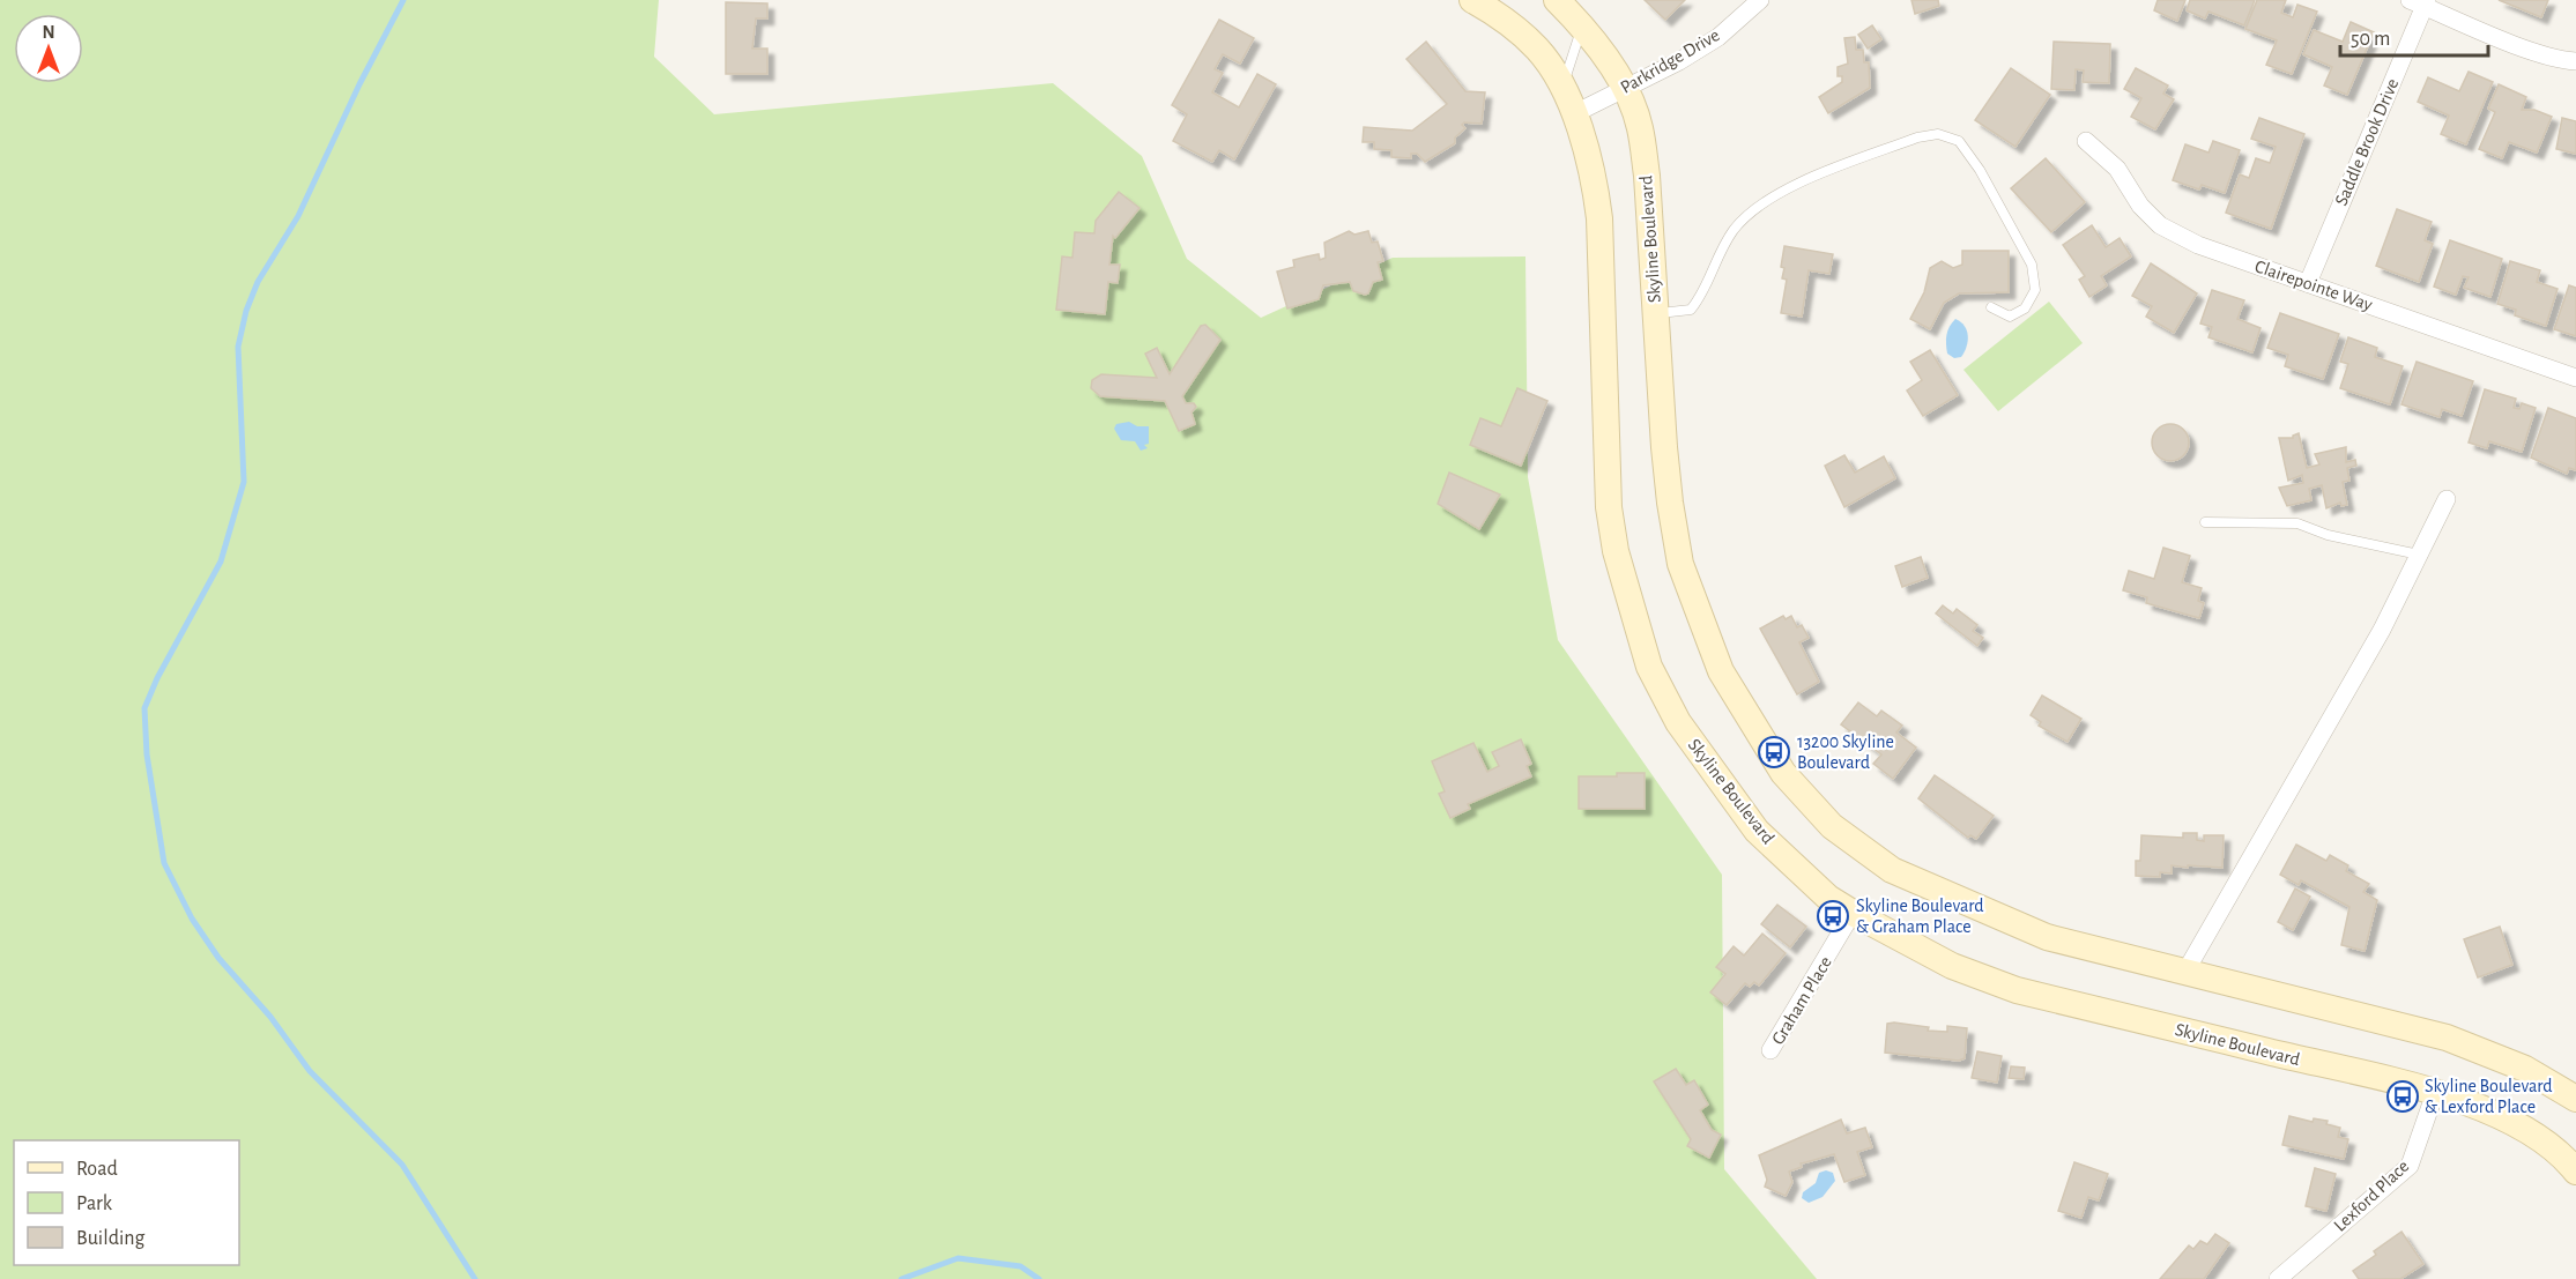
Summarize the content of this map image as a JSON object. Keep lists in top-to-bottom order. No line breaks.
{"streets":{"main road":["Skyline Boulevard"],"street":["Parkridge Drive","Saddle Brook Drive","Clairepointe Way","Graham Place","Lexford Place"]},"crossings":[["Parkridge Drive","Skyline Boulevard"],["Saddle Brook Drive","Clairepointe Way"],["Skyline Boulevard","Graham Place"],["Skyline Boulevard","Lexford Place"]],"places":{"bus stop":["13200 Skyline Boulevard","Skyline Boulevard & Graham Place","Skyline Boulevard & Lexford Place"]},"legend":["Road","Park","Building"],"scale_bar":"50 m","north":"top"}
